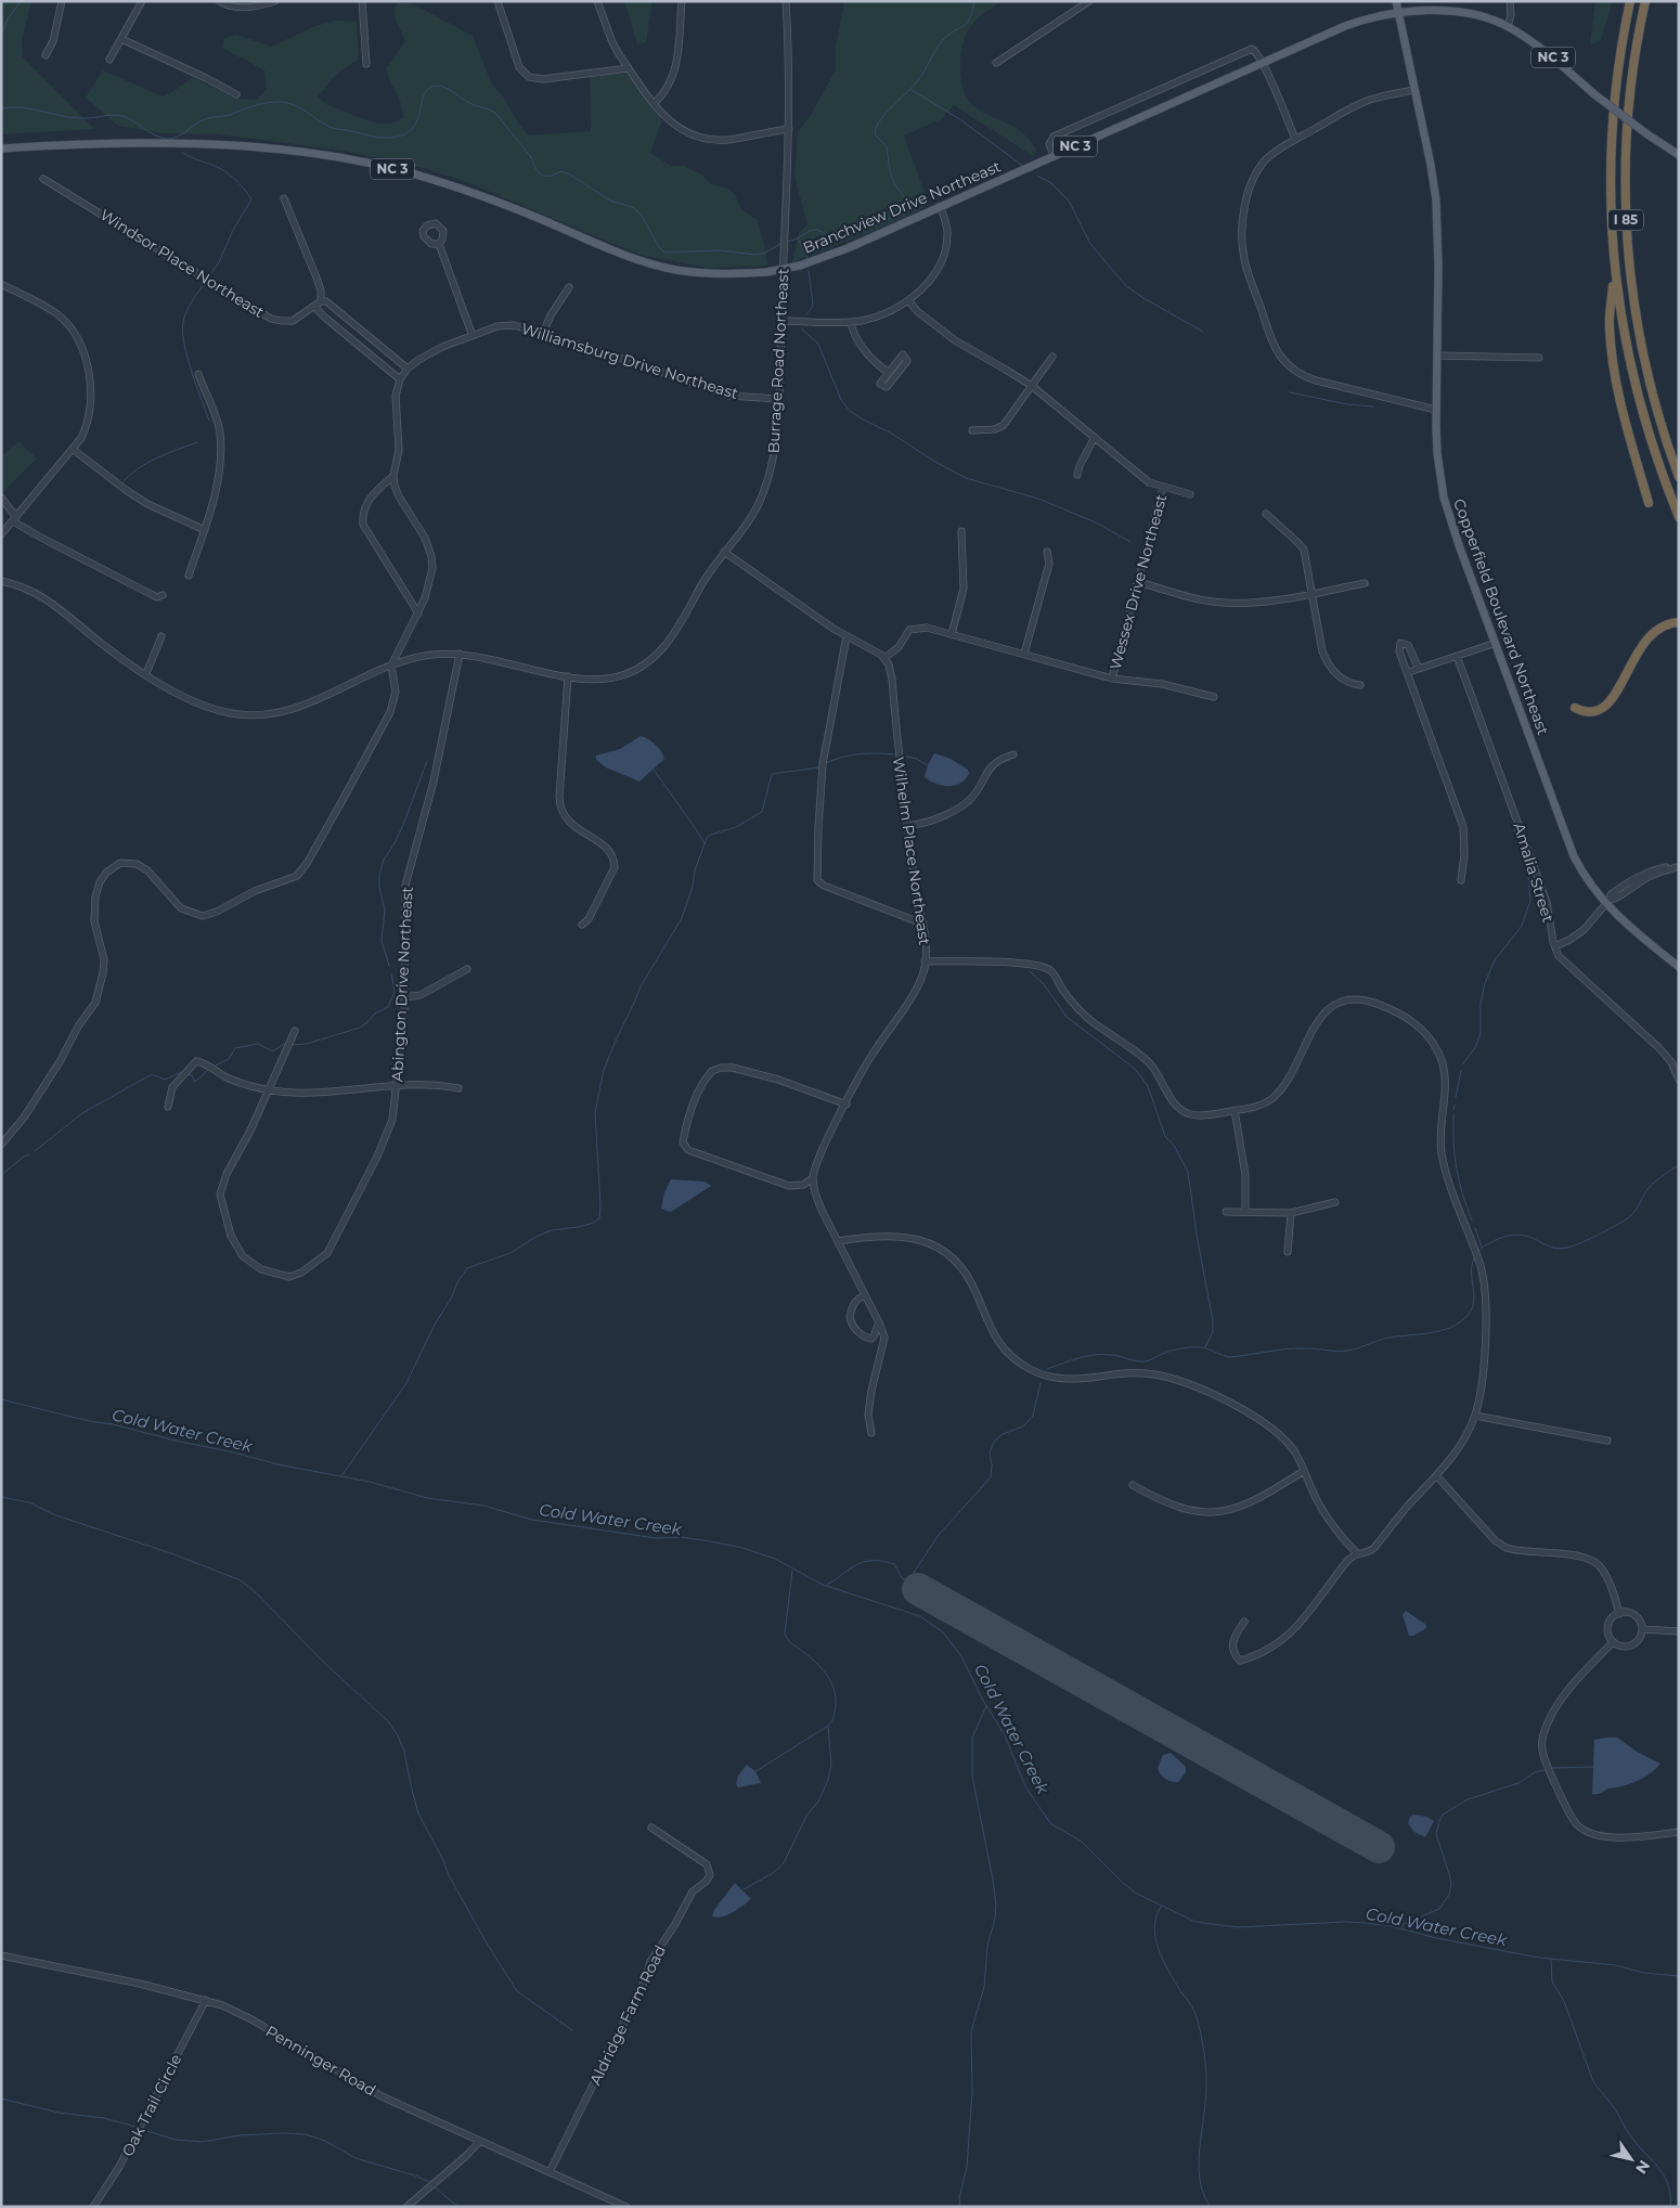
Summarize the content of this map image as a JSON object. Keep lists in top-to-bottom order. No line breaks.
{"streets":{"highway":["I 85"],"main road":["NC 3","Branchview Drive Northeast","Copperfield Boulevard Northeast"],"street":["Windsor Place Northeast","Williamsburg Drive Northeast","Burrage Road Northeast","Wessex Drive Northeast","Wilhelm Place Northeast","Amalia Street","Abington Drive Northeast","Aldridge Farm Road","Penninger Road","Oak Trail Circle"]},"crossings":[["NC 3","Branchview Drive Northeast"],["Branchview Drive Northeast","Copperfield Boulevard Northeast"],["Williamsburg Drive Northeast","Burrage Road Northeast"],["Burrage Road Northeast","Abington Drive Northeast"],["Aldridge Farm Road","Penninger Road"],["Penninger Road","Oak Trail Circle"]],"water":["Cold Water Creek"],"north":"bottom right"}
